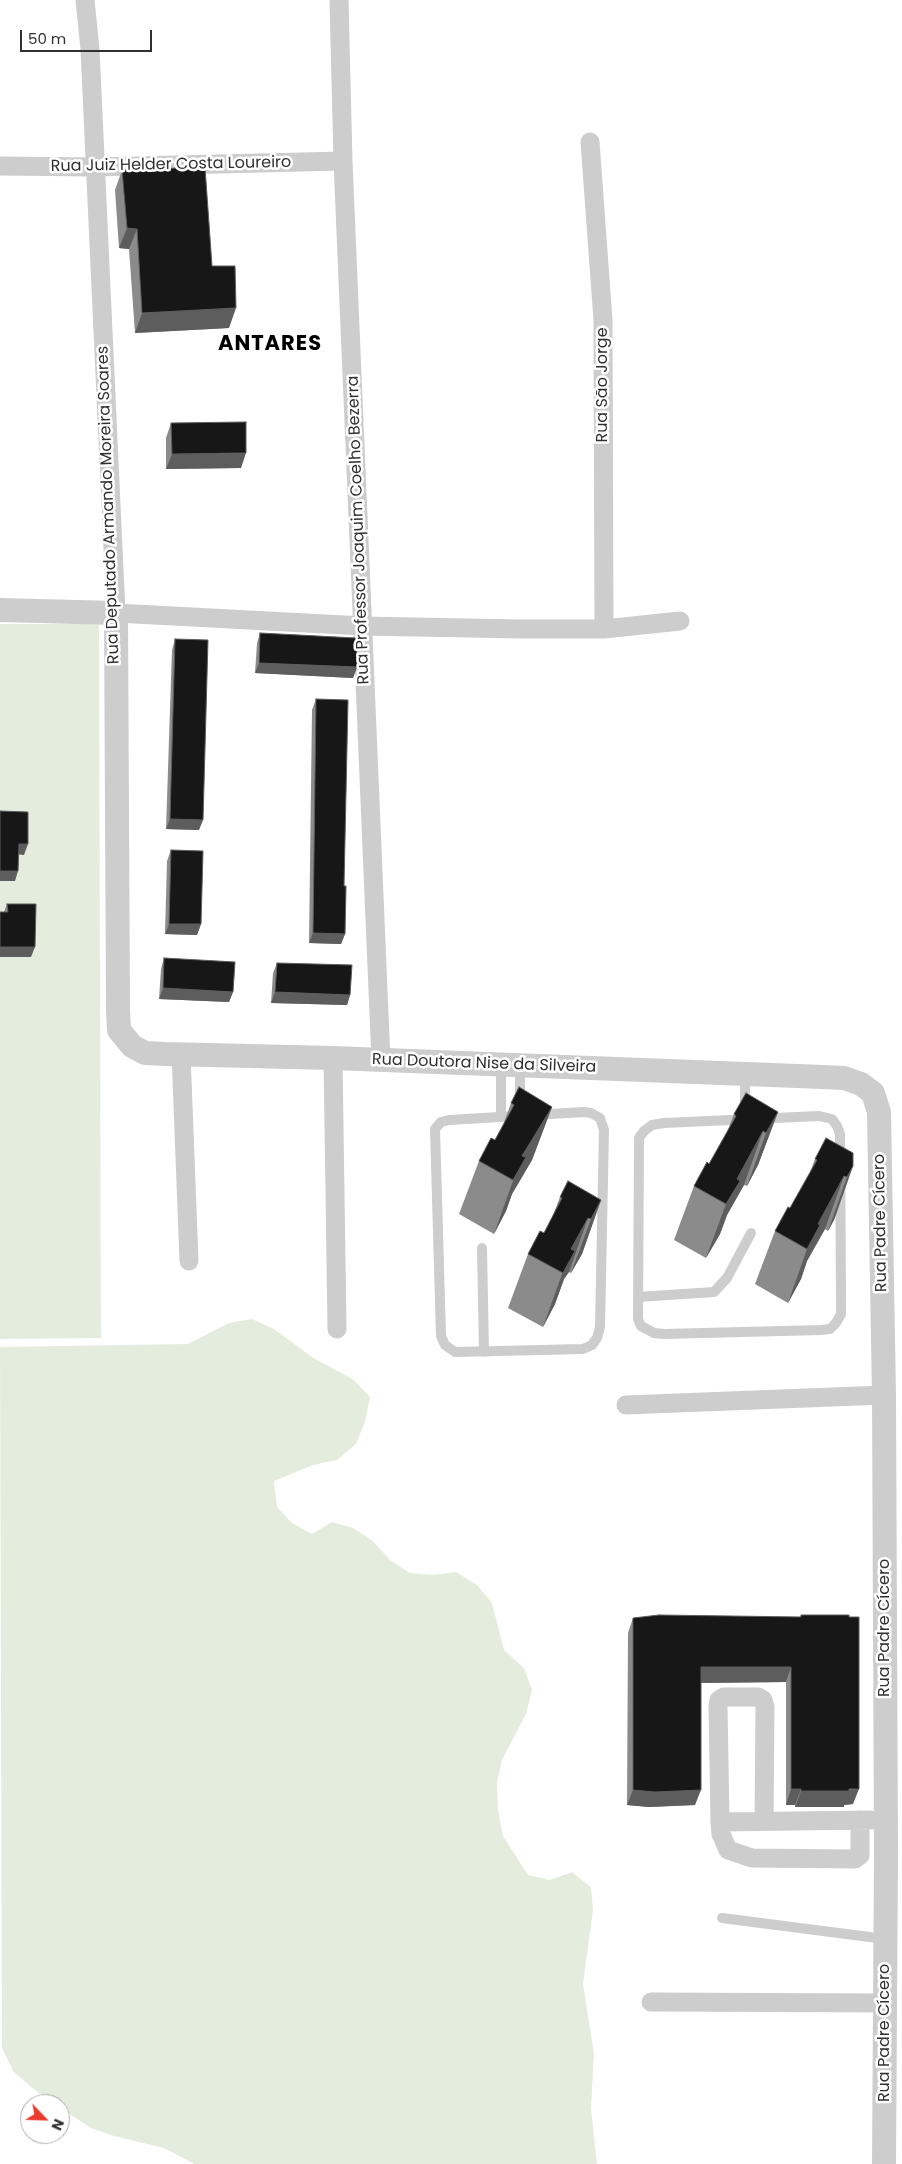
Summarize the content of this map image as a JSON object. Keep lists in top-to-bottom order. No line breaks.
{"streets":{"street":["Rua Juiz Helder Costa Loureiro","Rua São Jorge","Rua Deputado Armando Moreira Soares","Rua Professor Joaquim Coelho Bezerra","Rua Doutora Nise da Silveira","Rua Padre Cícero"]},"crossings":[["Rua Juiz Helder Costa Loureiro","Rua Deputado Armando Moreira Soares"],["Rua Juiz Helder Costa Loureiro","Rua Professor Joaquim Coelho Bezerra"],["Rua Deputado Armando Moreira Soares","Rua Doutora Nise da Silveira"],["Rua Professor Joaquim Coelho Bezerra","Rua Doutora Nise da Silveira"],["Rua Doutora Nise da Silveira","Rua Padre Cícero"]],"districts":["ANTARES"],"scale_bar":"50 m","north":"bottom right"}
